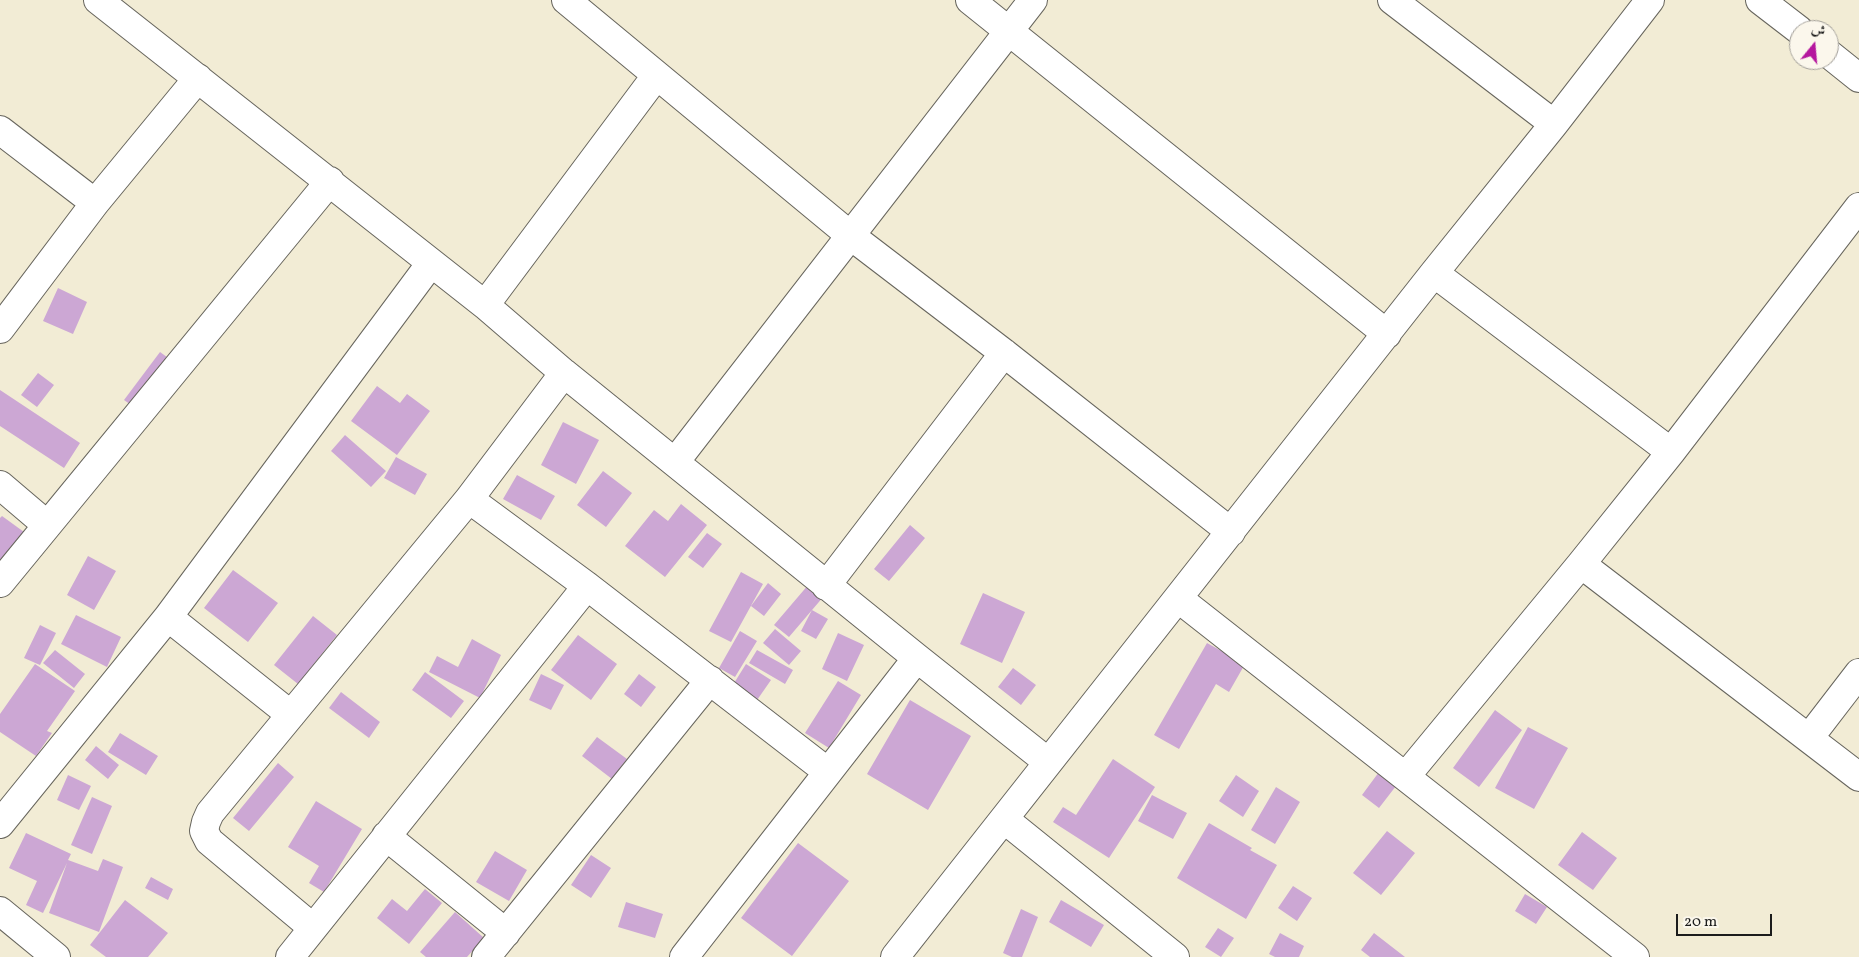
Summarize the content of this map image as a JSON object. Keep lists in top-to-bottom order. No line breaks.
{"scale_bar":"20 m","north":"top"}
